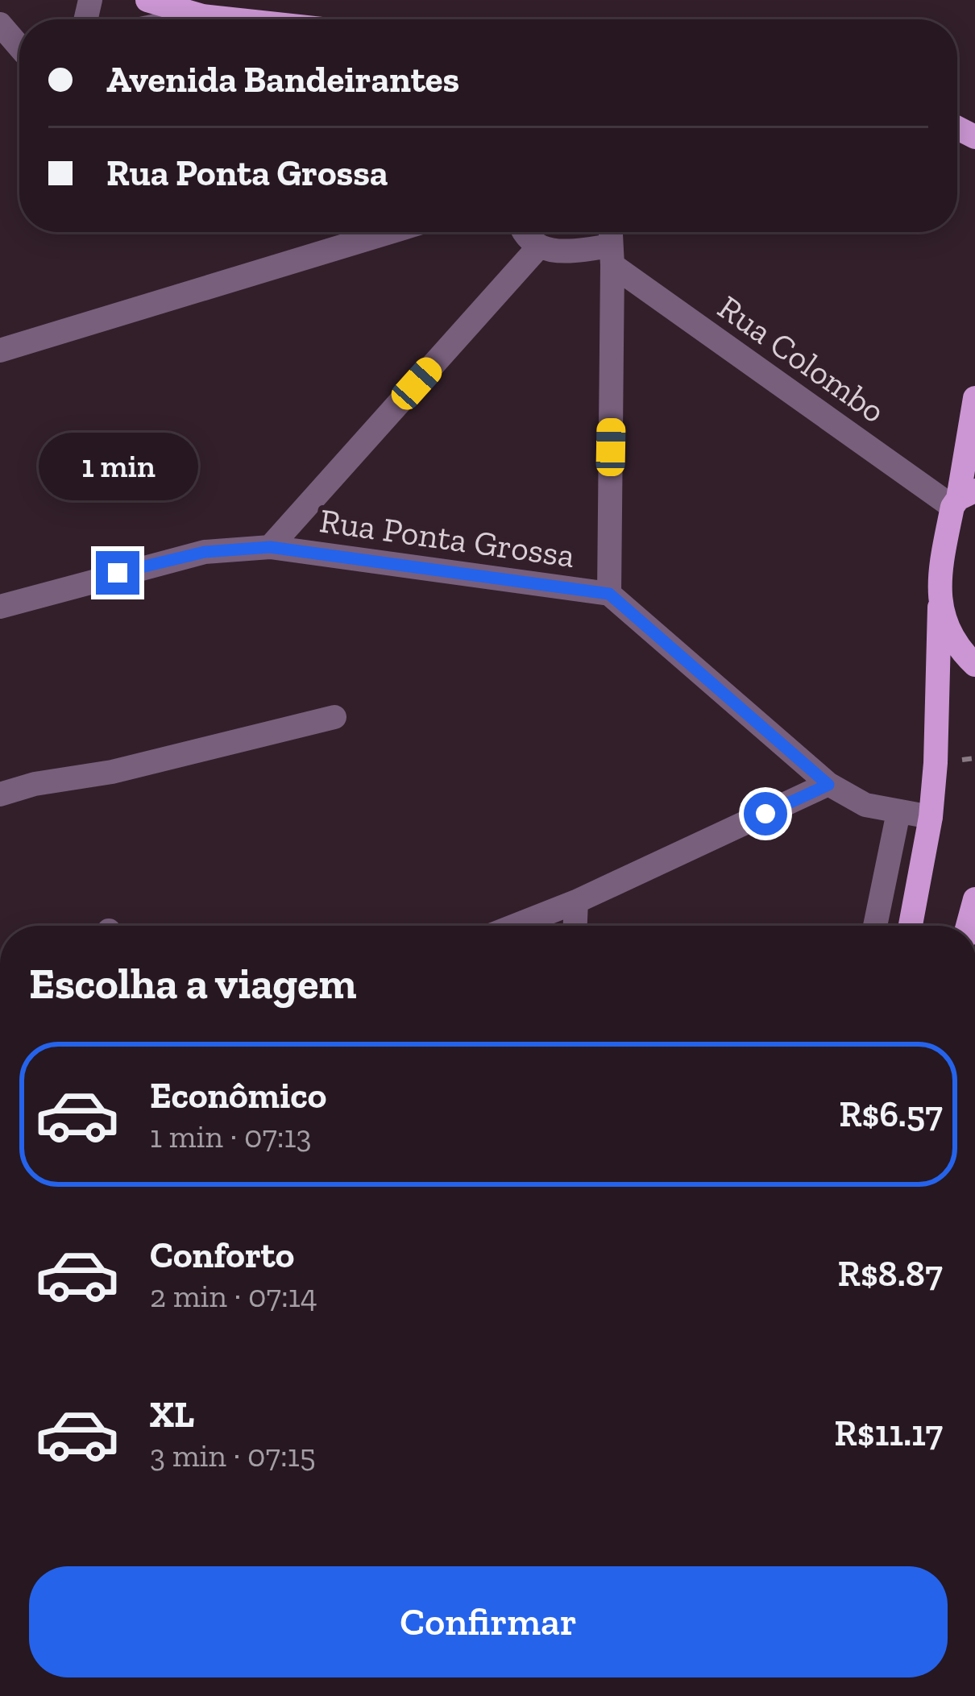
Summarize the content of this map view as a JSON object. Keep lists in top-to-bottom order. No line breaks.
{"streets":{"street":["Rua Colombo","Rua Ponta Grossa"]},"page":{"banner":["Avenida Bandeirantes","Rua Ponta Grossa"],"bubble":"1 min","heading":"Escolha a viagem","list":[{"name":"Econômico","note":"1 min · 07:13","value":"R$6.57"},{"name":"Conforto","note":"2 min · 07:14","value":"R$8.87"},{"name":"XL","note":"3 min · 07:15","value":"R$11.17"}],"buttons":"Confirmar"}}
